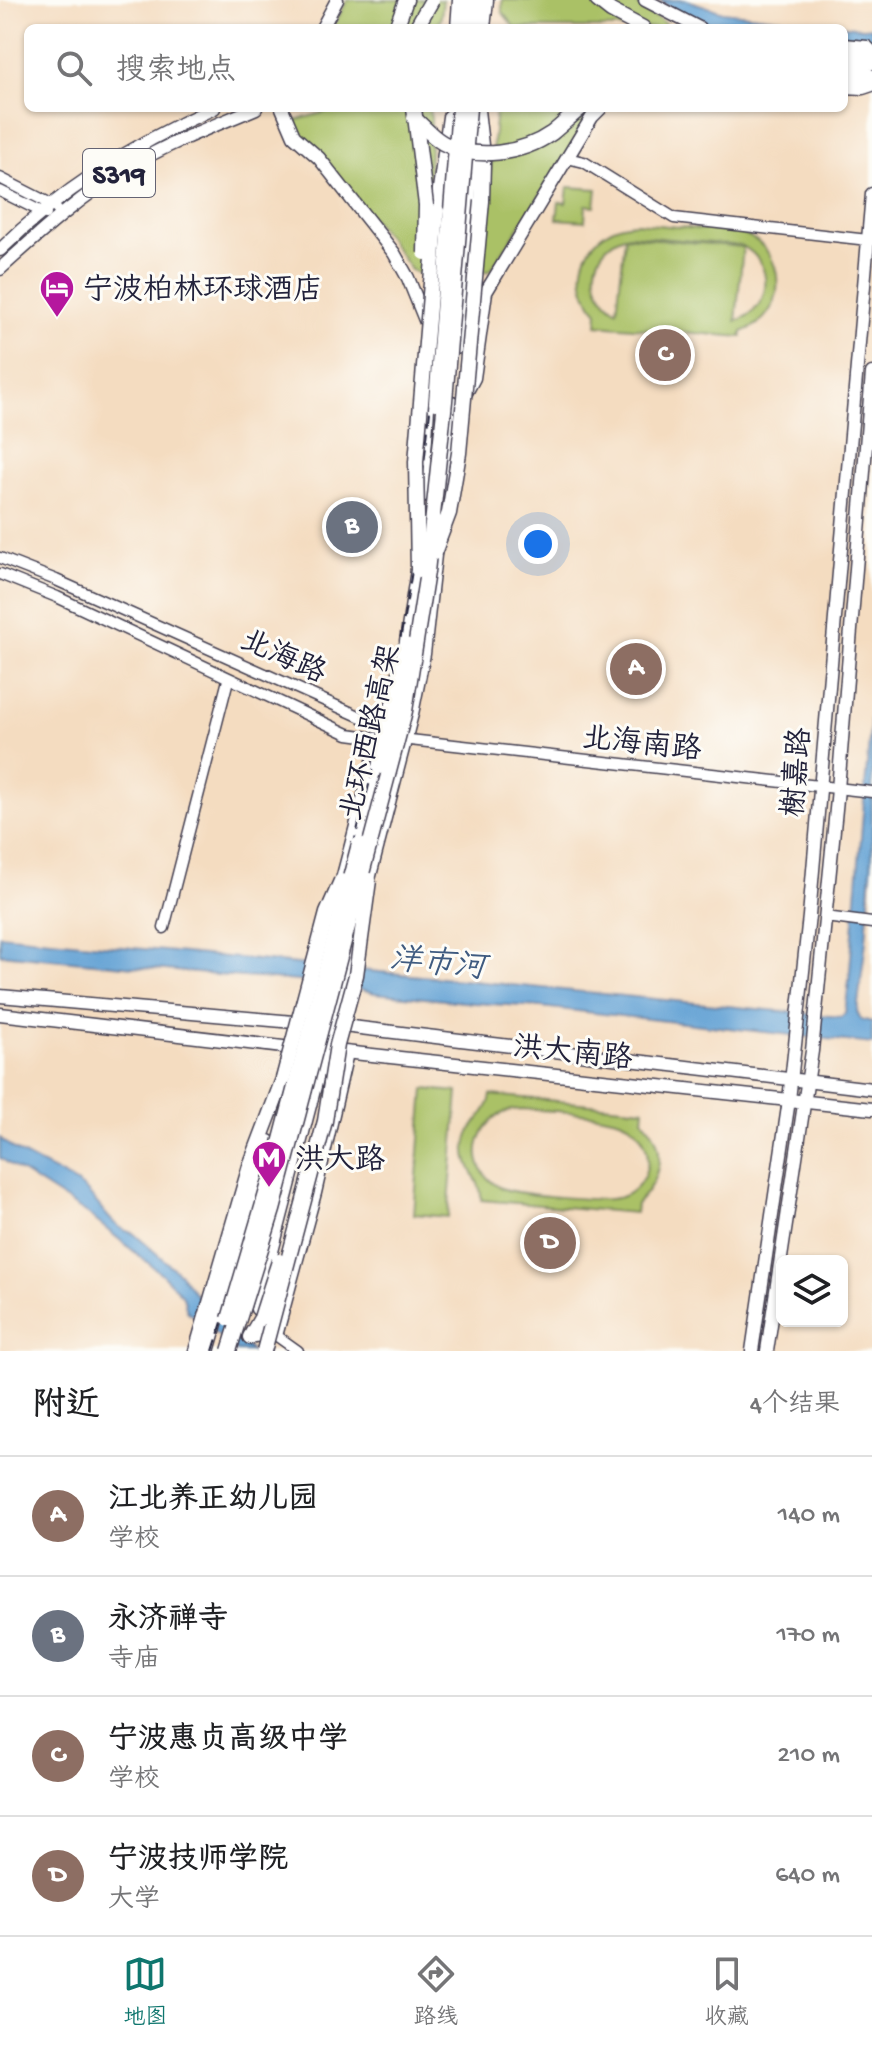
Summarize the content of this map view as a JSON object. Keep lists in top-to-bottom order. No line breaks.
{"streets":{"highway":["北环西路高架"],"main road":["S319","榭嘉路","洪大南路"],"street":["北海路","北海南路"]},"crossings":[["北海路","北海南路"],["北海南路","榭嘉路"],["榭嘉路","洪大南路"]],"water":["洋市河"],"places":{"hotel":["宁波柏林环球酒店"],"metro station":["洪大路"]},"page":{"search":"搜索地点","pins":["C","B","A","D"],"heading":["附近","4个结果"],"list":[{"mark":"A","name":"江北养正幼儿园","note":"学校","value":"140 m"},{"mark":"B","name":"永济禅寺","note":"寺庙","value":"170 m"},{"mark":"C","name":"宁波惠贞高级中学","note":"学校","value":"210 m"},{"mark":"D","name":"宁波技师学院","note":"大学","value":"640 m"}],"nav":["地图","路线","收藏"]}}
